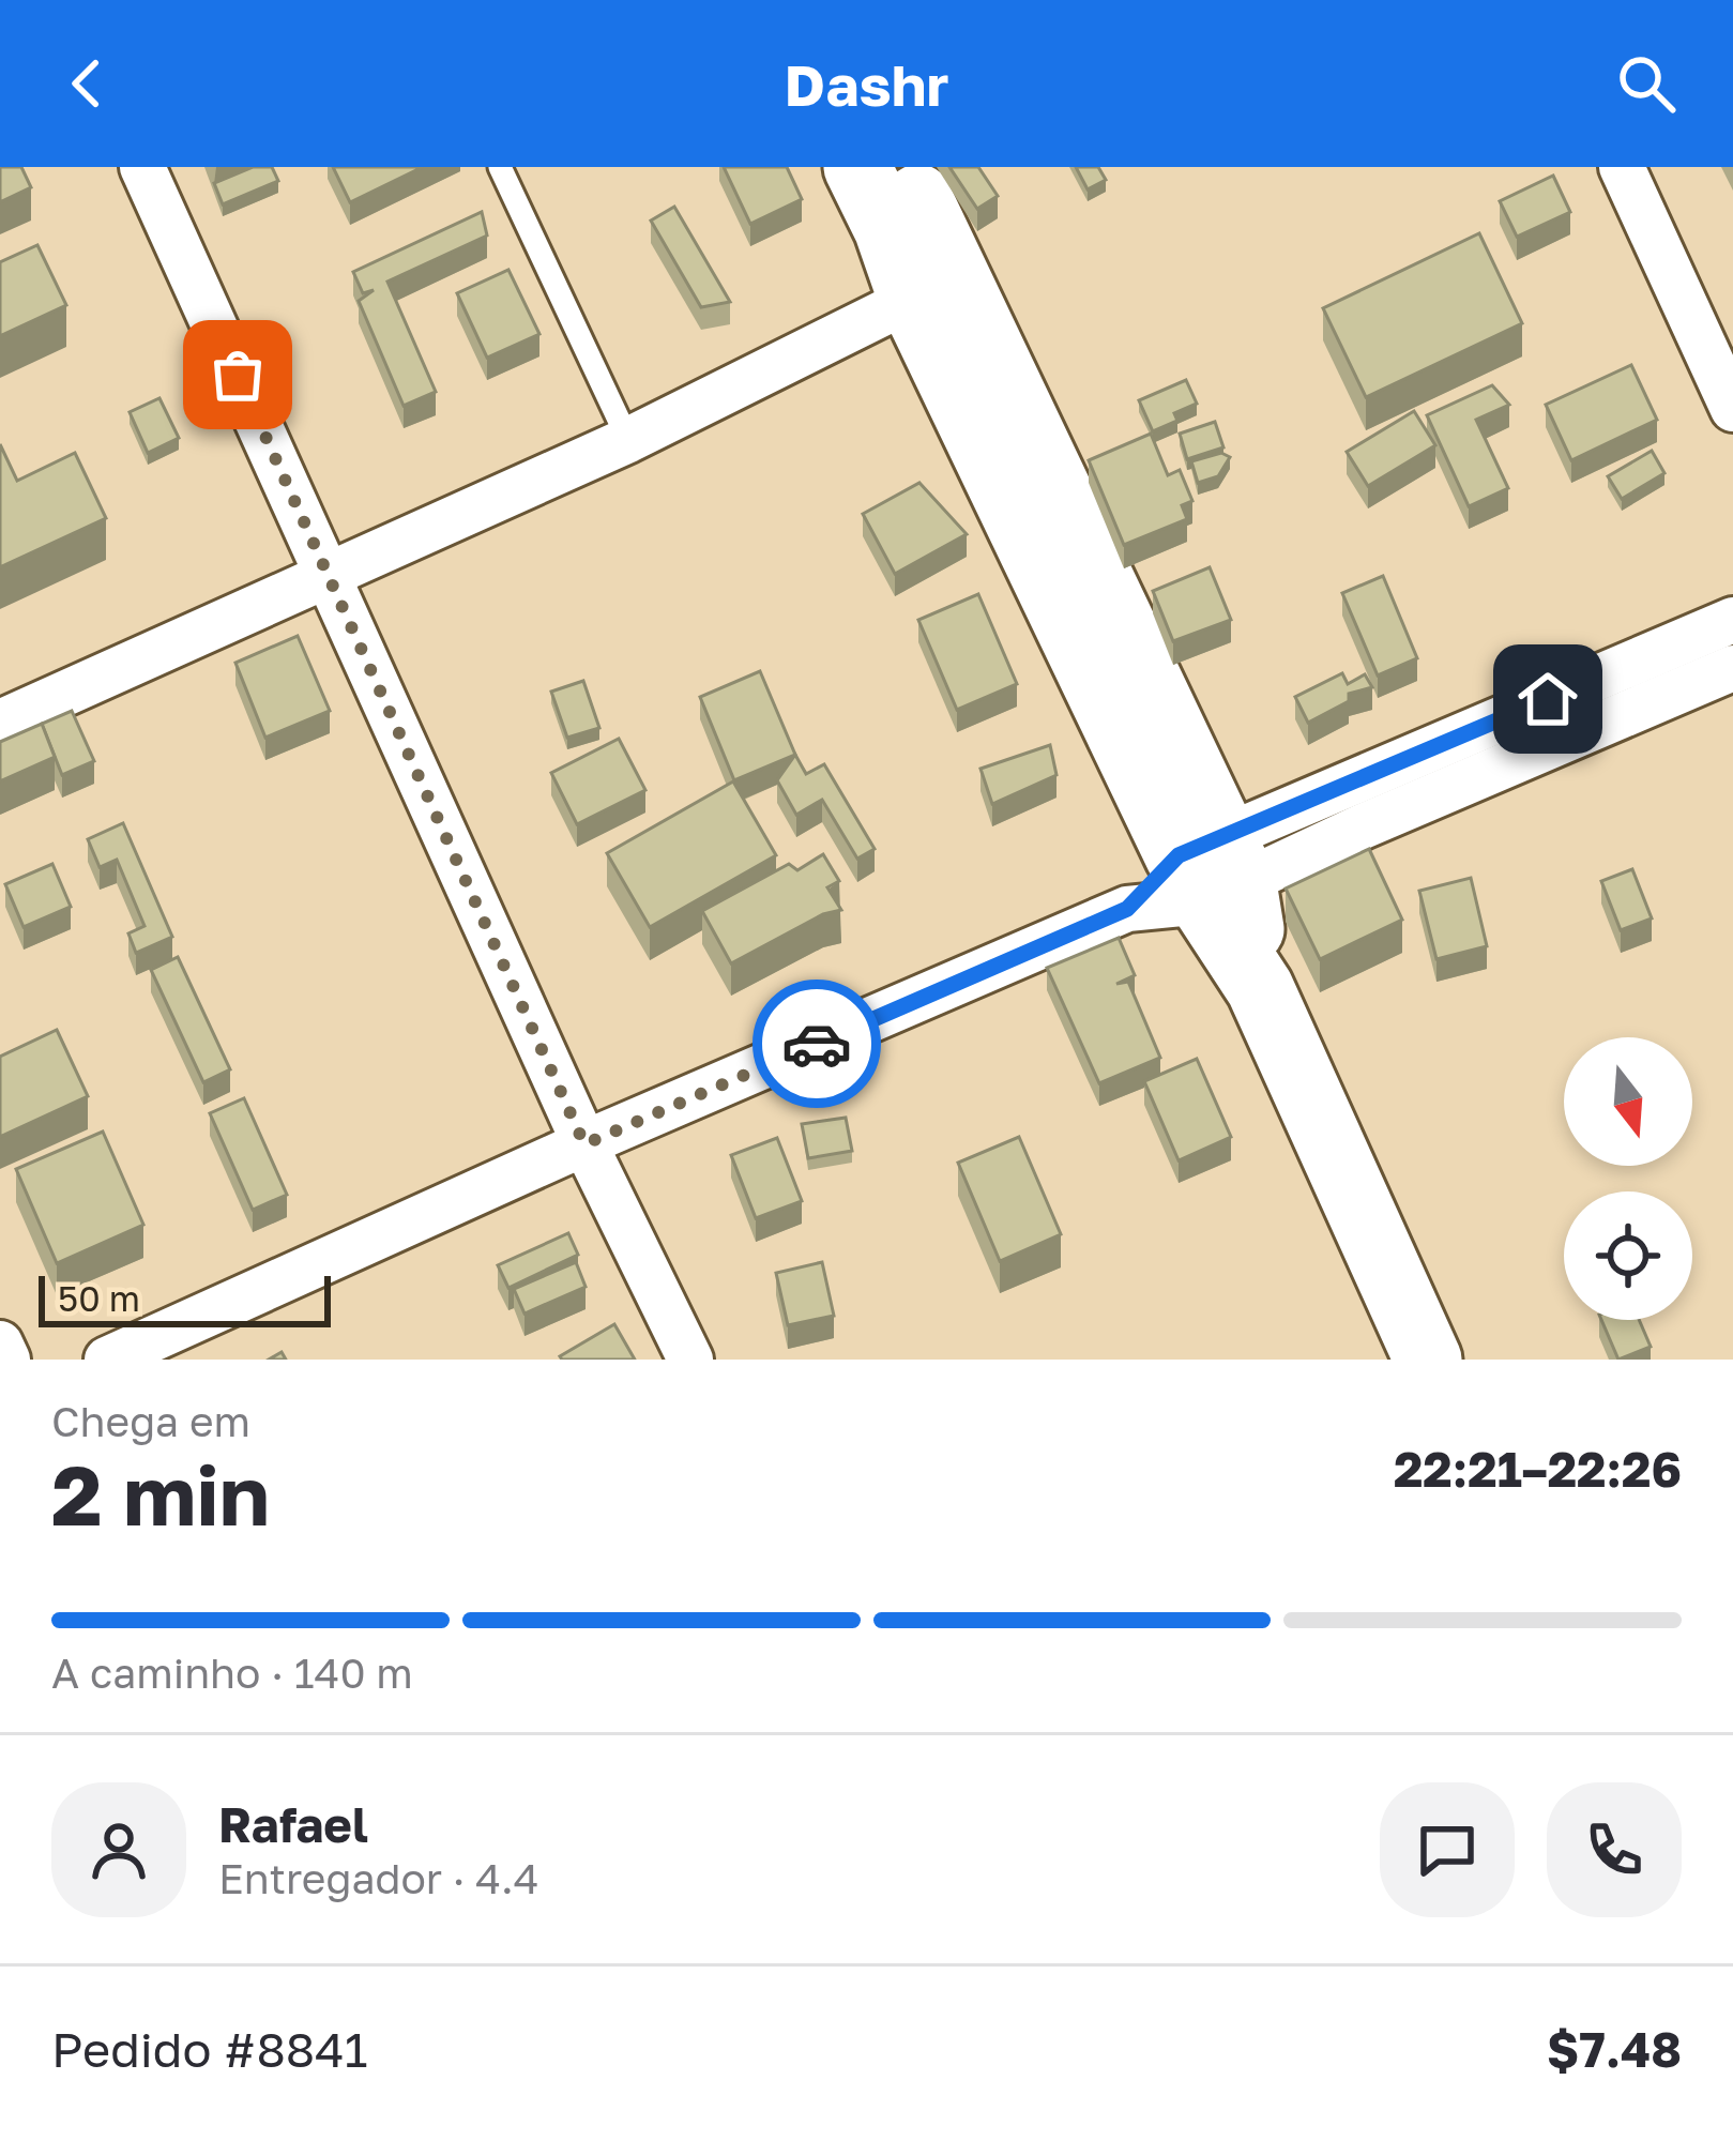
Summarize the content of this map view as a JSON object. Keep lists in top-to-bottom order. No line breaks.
{"scale_bar":"50 m","north":"bottom","page":{"header":"Dashr","scale":"50 m","heading":["2 min","Chega em","22:21–22:26"],"panel":["Rafael","Entregador · 4.4","Pedido #8841","$7.48"],"bar":"A caminho · 140 m"}}
